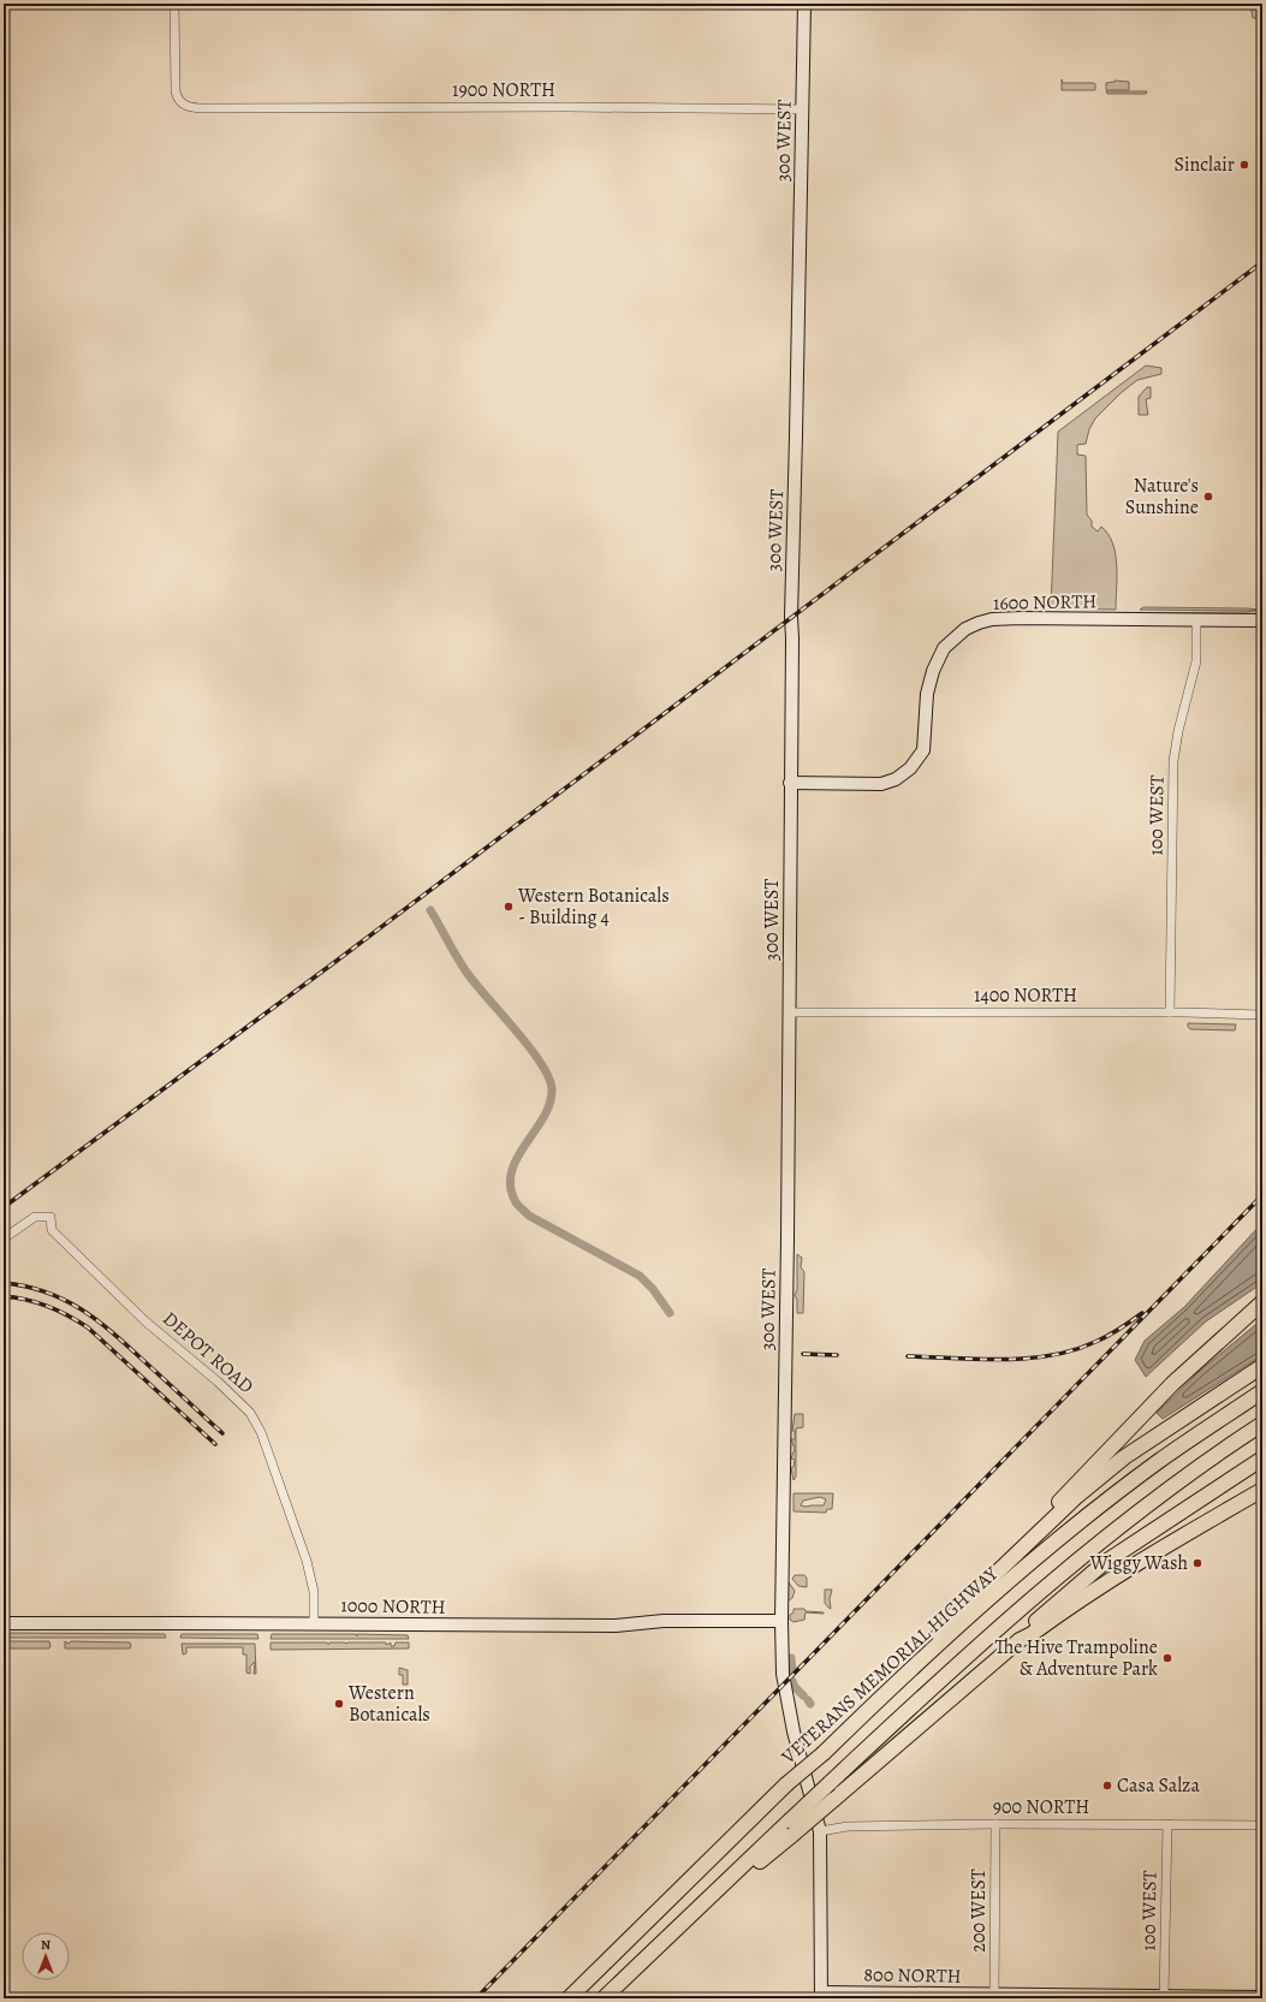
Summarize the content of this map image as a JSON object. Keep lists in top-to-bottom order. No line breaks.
{"streets":{"highway":["VETERANS MEMORIAL HIGHWAY"],"street":["1900 NORTH","300 WEST","1600 NORTH","100 WEST","1400 NORTH","DEPOT ROAD","1000 NORTH","900 NORTH","200 WEST","800 NORTH"]},"crossings":[["1900 NORTH","300 WEST"],["300 WEST","1600 NORTH"],["300 WEST","1400 NORTH"],["300 WEST","1000 NORTH"],["300 WEST","900 NORTH"],["300 WEST","800 NORTH"],["1600 NORTH","100 WEST"],["100 WEST","1400 NORTH"],["100 WEST","900 NORTH"],["100 WEST","800 NORTH"],["DEPOT ROAD","1000 NORTH"],["900 NORTH","200 WEST"],["200 WEST","800 NORTH"]],"places":["Sinclair","Nature's Sunshine","Western Botanicals - Building 4","Wiggy Wash","The Hive Trampoline & Adventure Park","Western Botanicals","Casa Salza"],"north":"top"}
